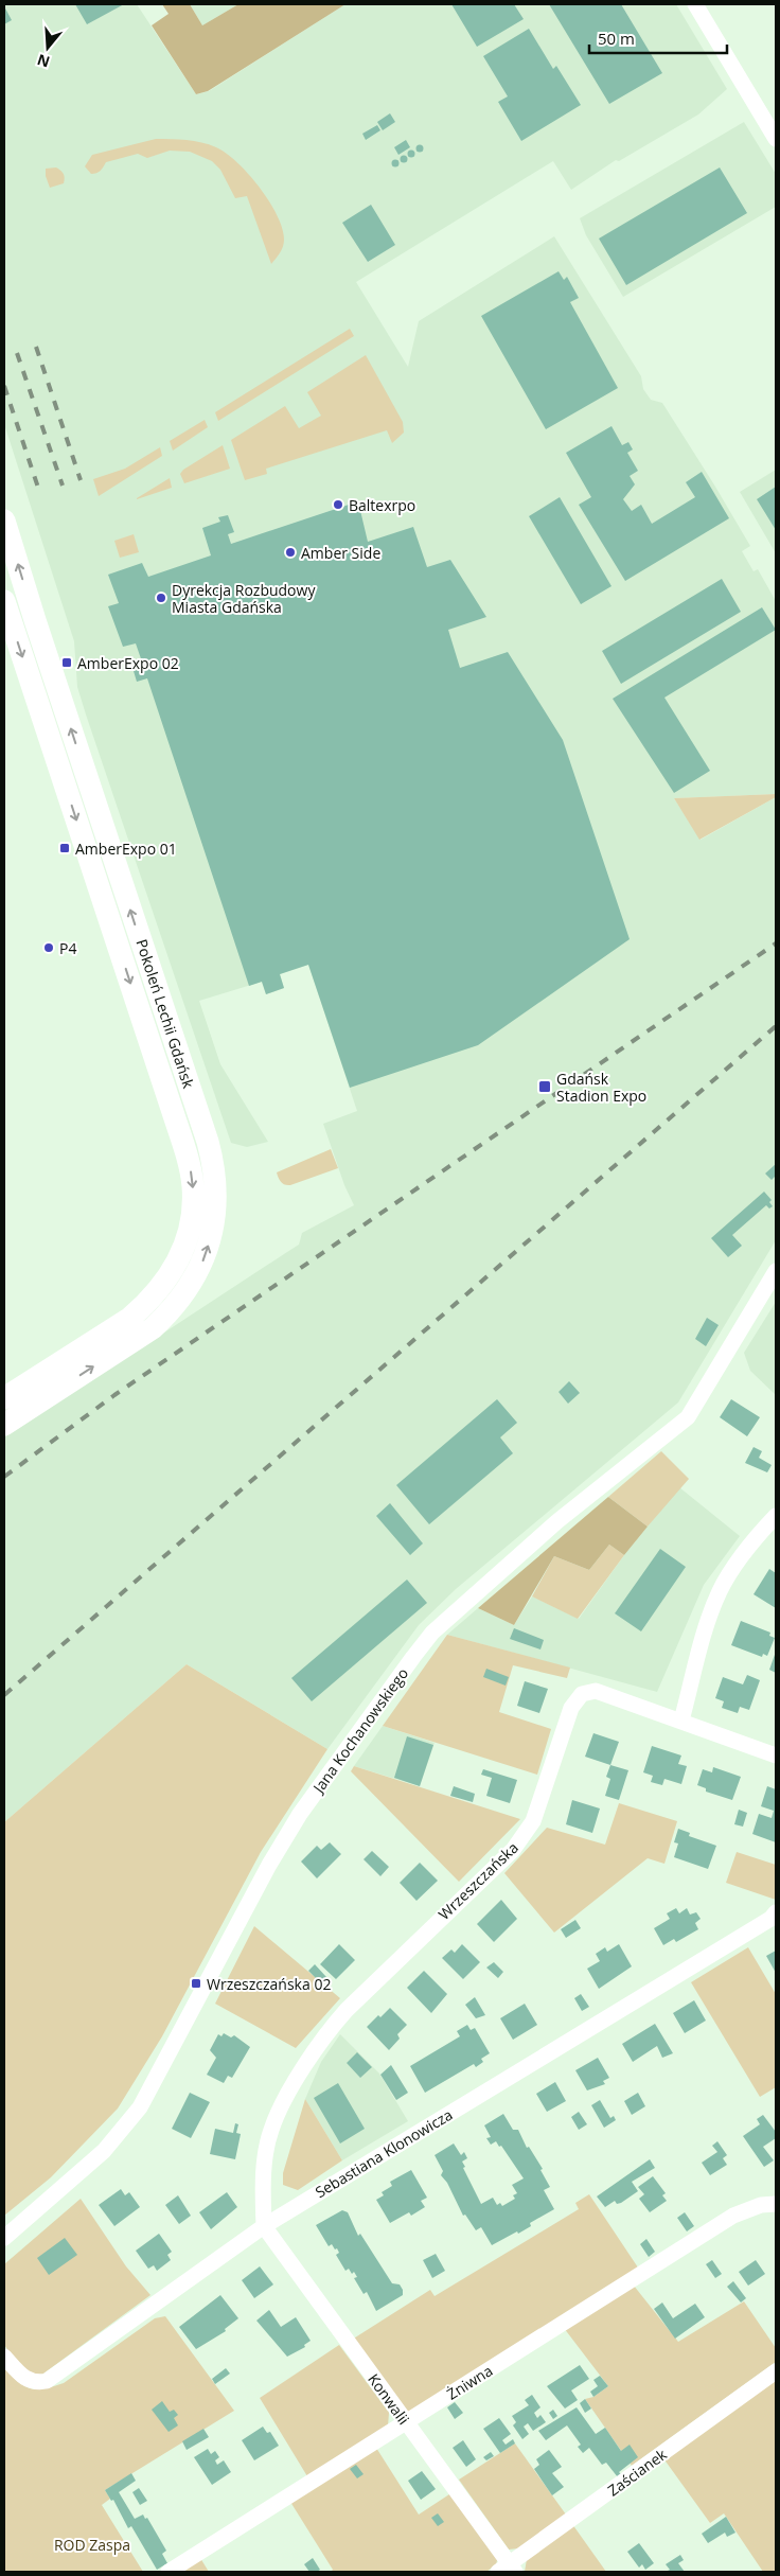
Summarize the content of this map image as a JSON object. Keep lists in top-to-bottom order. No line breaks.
{"streets":{"street":["Pokoleń Lechii Gdańsk","Jana Kochanowskiego","Wrzeszczańska","Sebastiana Klonowicza","Żniwna","Konwalii","Zaścianek"]},"crossings":[["Wrzeszczańska","Sebastiana Klonowicza"],["Wrzeszczańska","Konwalii"],["Sebastiana Klonowicza","Konwalii"],["Żniwna","Konwalii"],["Konwalii","Zaścianek"]],"parks":["ROD Zaspa"],"places":{"other":["Baltexrpo","Amber Side","Dyrekcja Rozbudowy Miasta Gdańska","P4"],"transit":["AmberExpo 02","AmberExpo 01","Gdańsk Stadion Expo","Wrzeszczańska 02"]},"scale_bar":"50 m","north":"bottom"}
